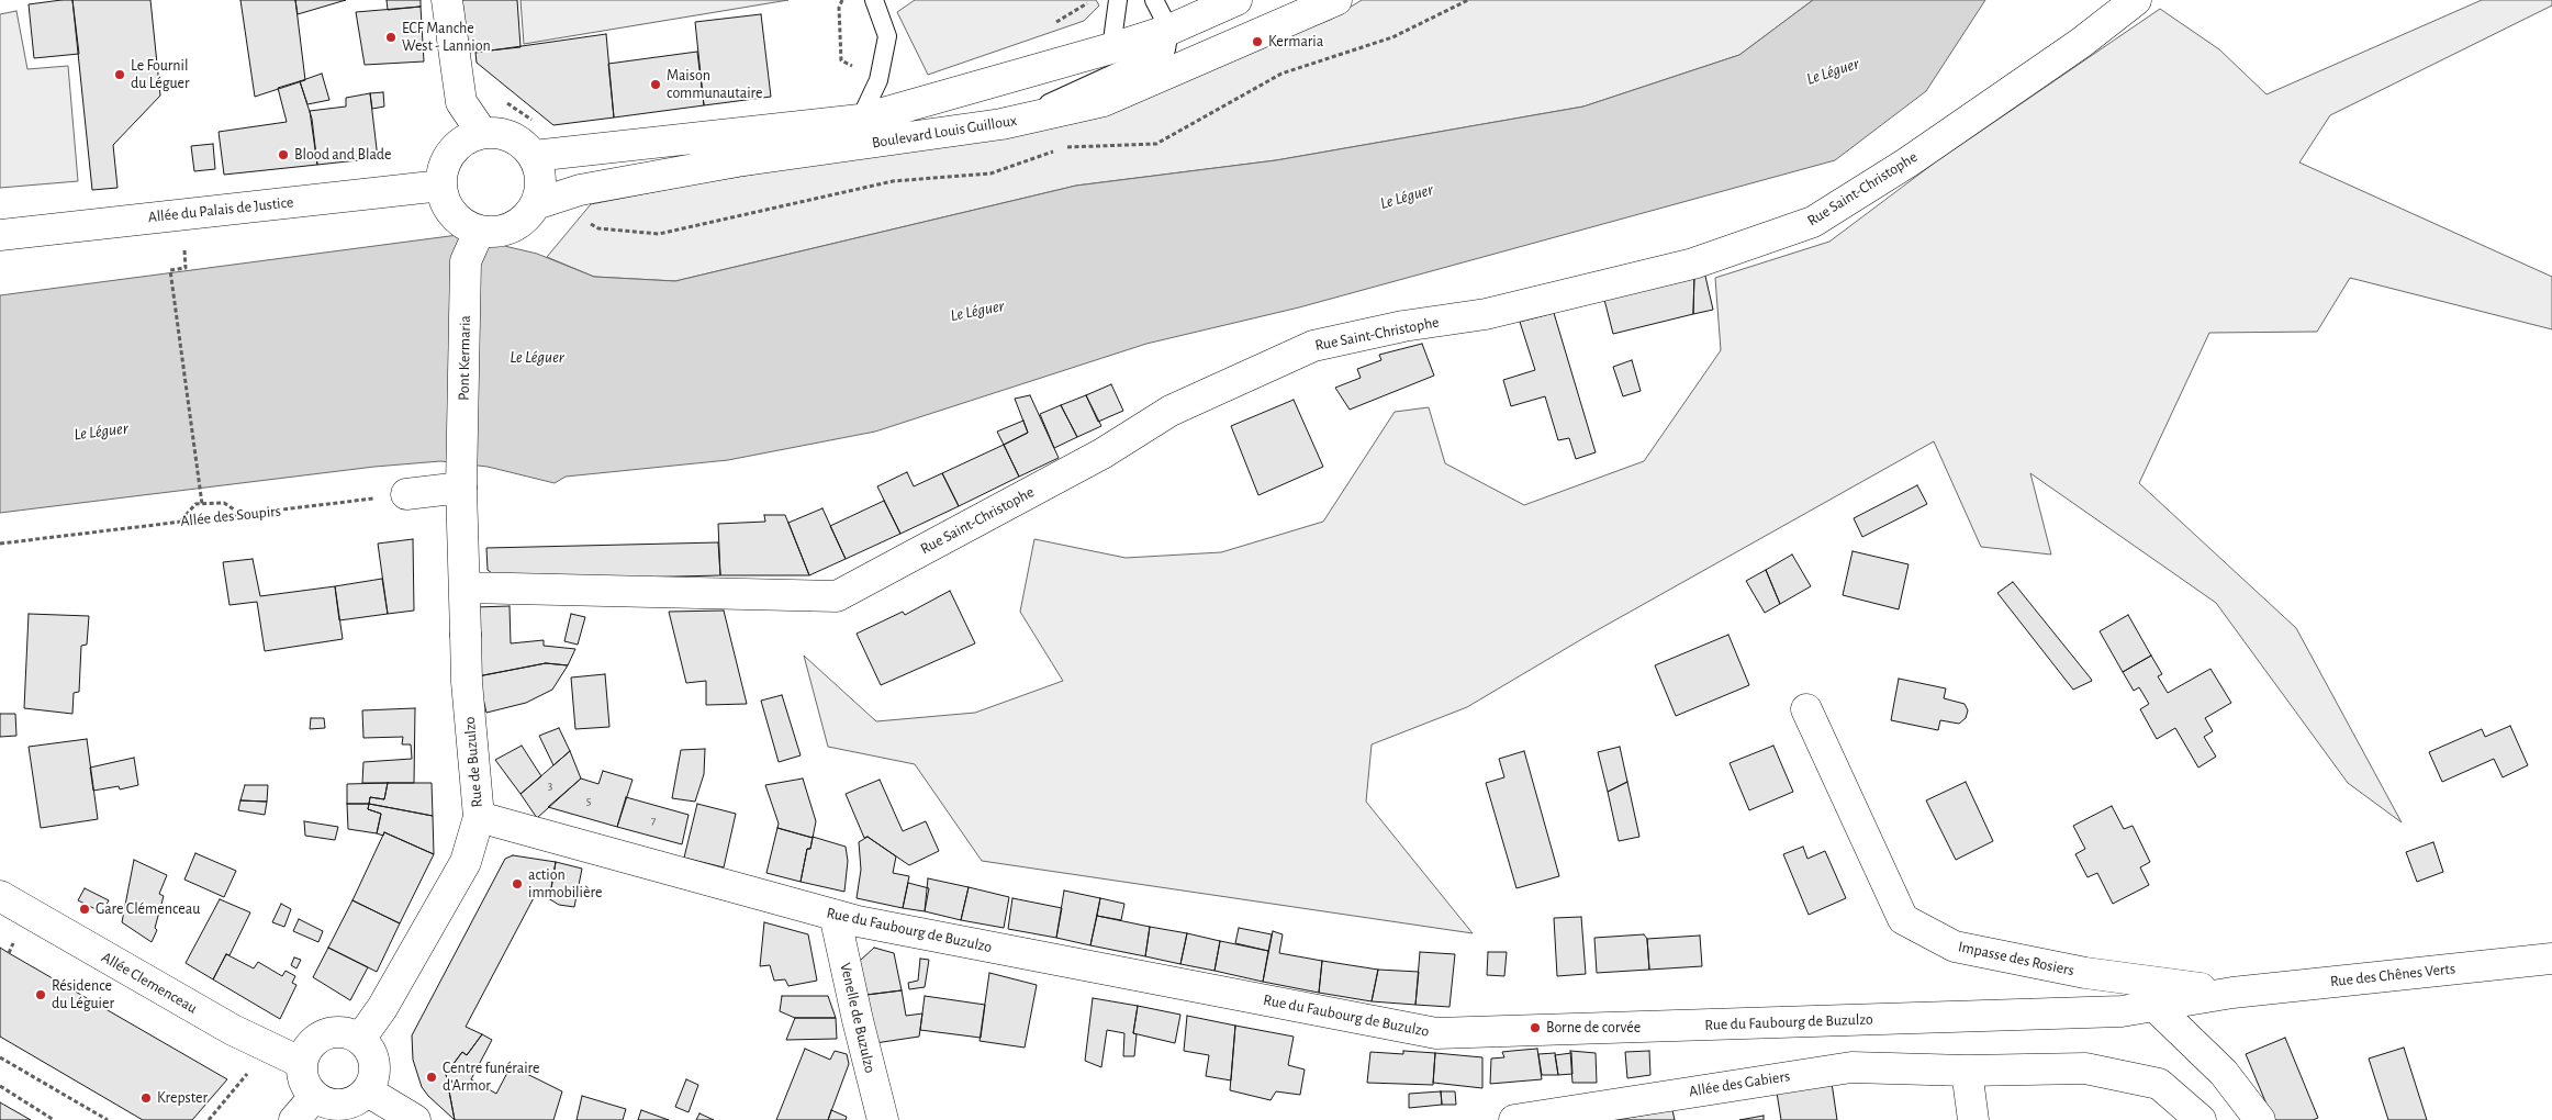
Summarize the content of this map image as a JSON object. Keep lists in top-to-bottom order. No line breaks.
{"streets":{"street":["Boulevard Louis Guilloux","Rue Saint-Christophe","Allée du Palais de Justice","Pont Kermaria","Rue de Buzulzo","Rue du Faubourg de Buzulzo","Impasse des Rosiers","Rue des Chênes Verts","Allée Clemenceau","Venelle de Buzulzo","Allée des Gabiers"],"path":["Allée des Soupirs"]},"crossings":[["Boulevard Louis Guilloux","Allée du Palais de Justice"],["Boulevard Louis Guilloux","Pont Kermaria"],["Rue Saint-Christophe","Rue de Buzulzo"],["Allée du Palais de Justice","Pont Kermaria"],["Pont Kermaria","Rue de Buzulzo"],["Rue de Buzulzo","Rue du Faubourg de Buzulzo"],["Rue de Buzulzo","Allée Clemenceau"],["Rue du Faubourg de Buzulzo","Impasse des Rosiers"],["Rue du Faubourg de Buzulzo","Rue des Chênes Verts"],["Rue du Faubourg de Buzulzo","Venelle de Buzulzo"],["Impasse des Rosiers","Rue des Chênes Verts"]],"water":["Le Léguer"],"places":["ECF Manche West - Lannion","Kermaria","Le Fournil du Léguer","Maison communautaire","Blood and Blade","action immobilière","Gare Clémenceau","Résidence du Léguier","Borne de corvée","Centre funéraire d'Armor","Krepster"],"house_numbers":["3","5","7"]}
